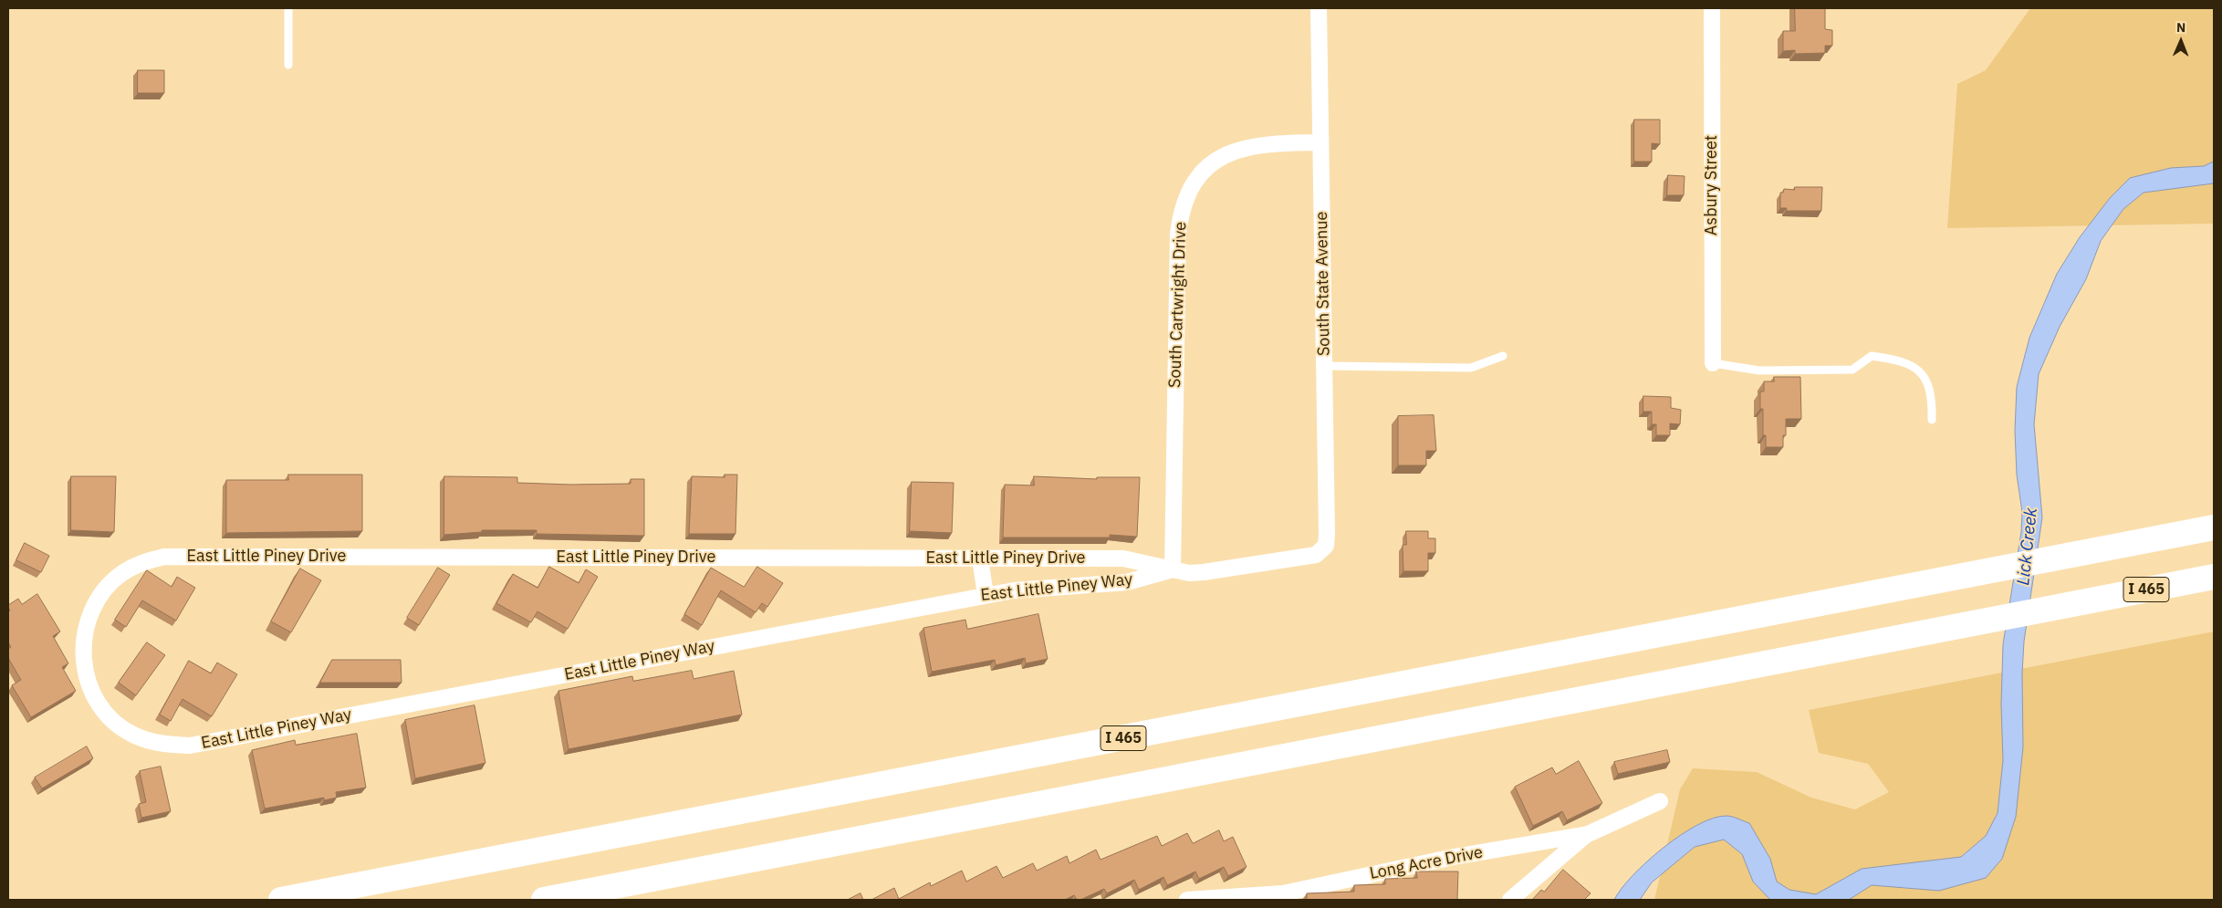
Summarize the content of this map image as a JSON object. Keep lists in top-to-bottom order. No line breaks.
{"streets":{"highway":["I 465"],"street":["Asbury Street","South State Avenue","South Cartwright Drive","East Little Piney Drive","East Little Piney Way","Long Acre Drive"]},"crossings":[["South State Avenue","South Cartwright Drive"],["South State Avenue","East Little Piney Way"],["South Cartwright Drive","East Little Piney Drive"],["South Cartwright Drive","East Little Piney Way"],["East Little Piney Drive","East Little Piney Way"]],"water":["Lick Creek"],"north":"top"}
